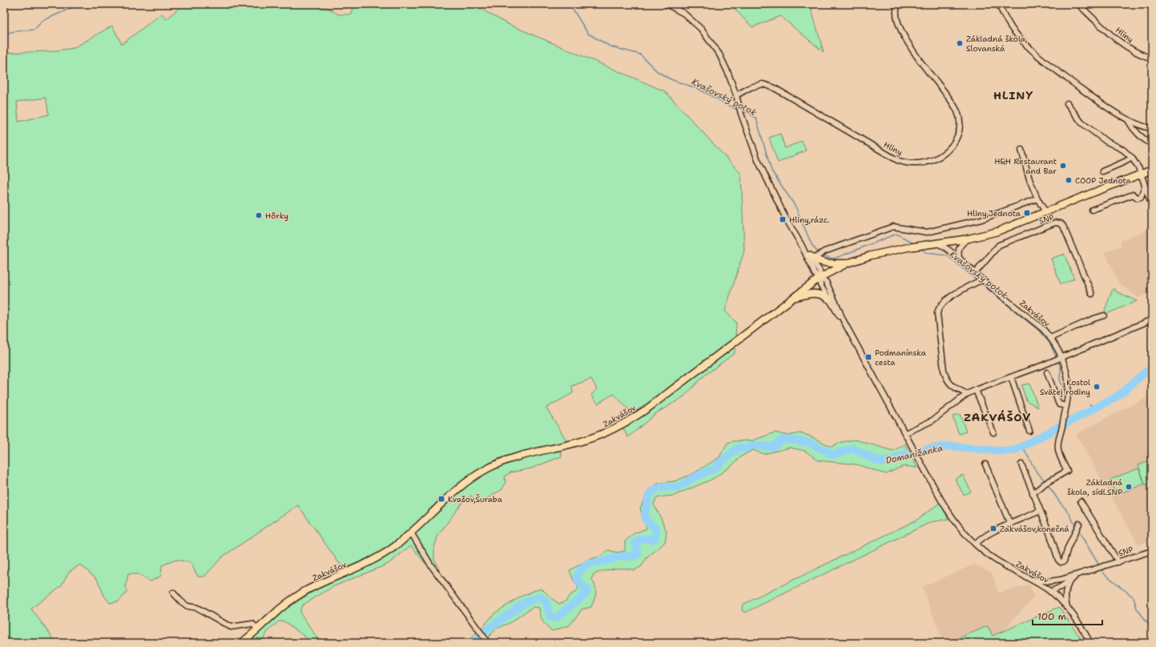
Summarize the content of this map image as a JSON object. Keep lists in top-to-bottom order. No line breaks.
{"streets":{"main road":["Zakvášov"],"street":["Hliny","SNP"]},"crossings":[["SNP","Zakvášov"]],"districts":["HLINY","ZAKVÁŠOV"],"water":["Kvašovský potok","Domanižanka"],"places":{"other":["Základná škola, Slovanská","H&H Restaurant and Bar","COOP Jednota","Hôrky","Kostol Svätej rodiny","Základná škola, sídl.SNP"],"transit":["Hliny,Jednota","Hliny,rázc.","Podmanínska cesta","Kvašov,Šuraba","Zakvášov,konečná"]},"scale_bar":"100 m"}
